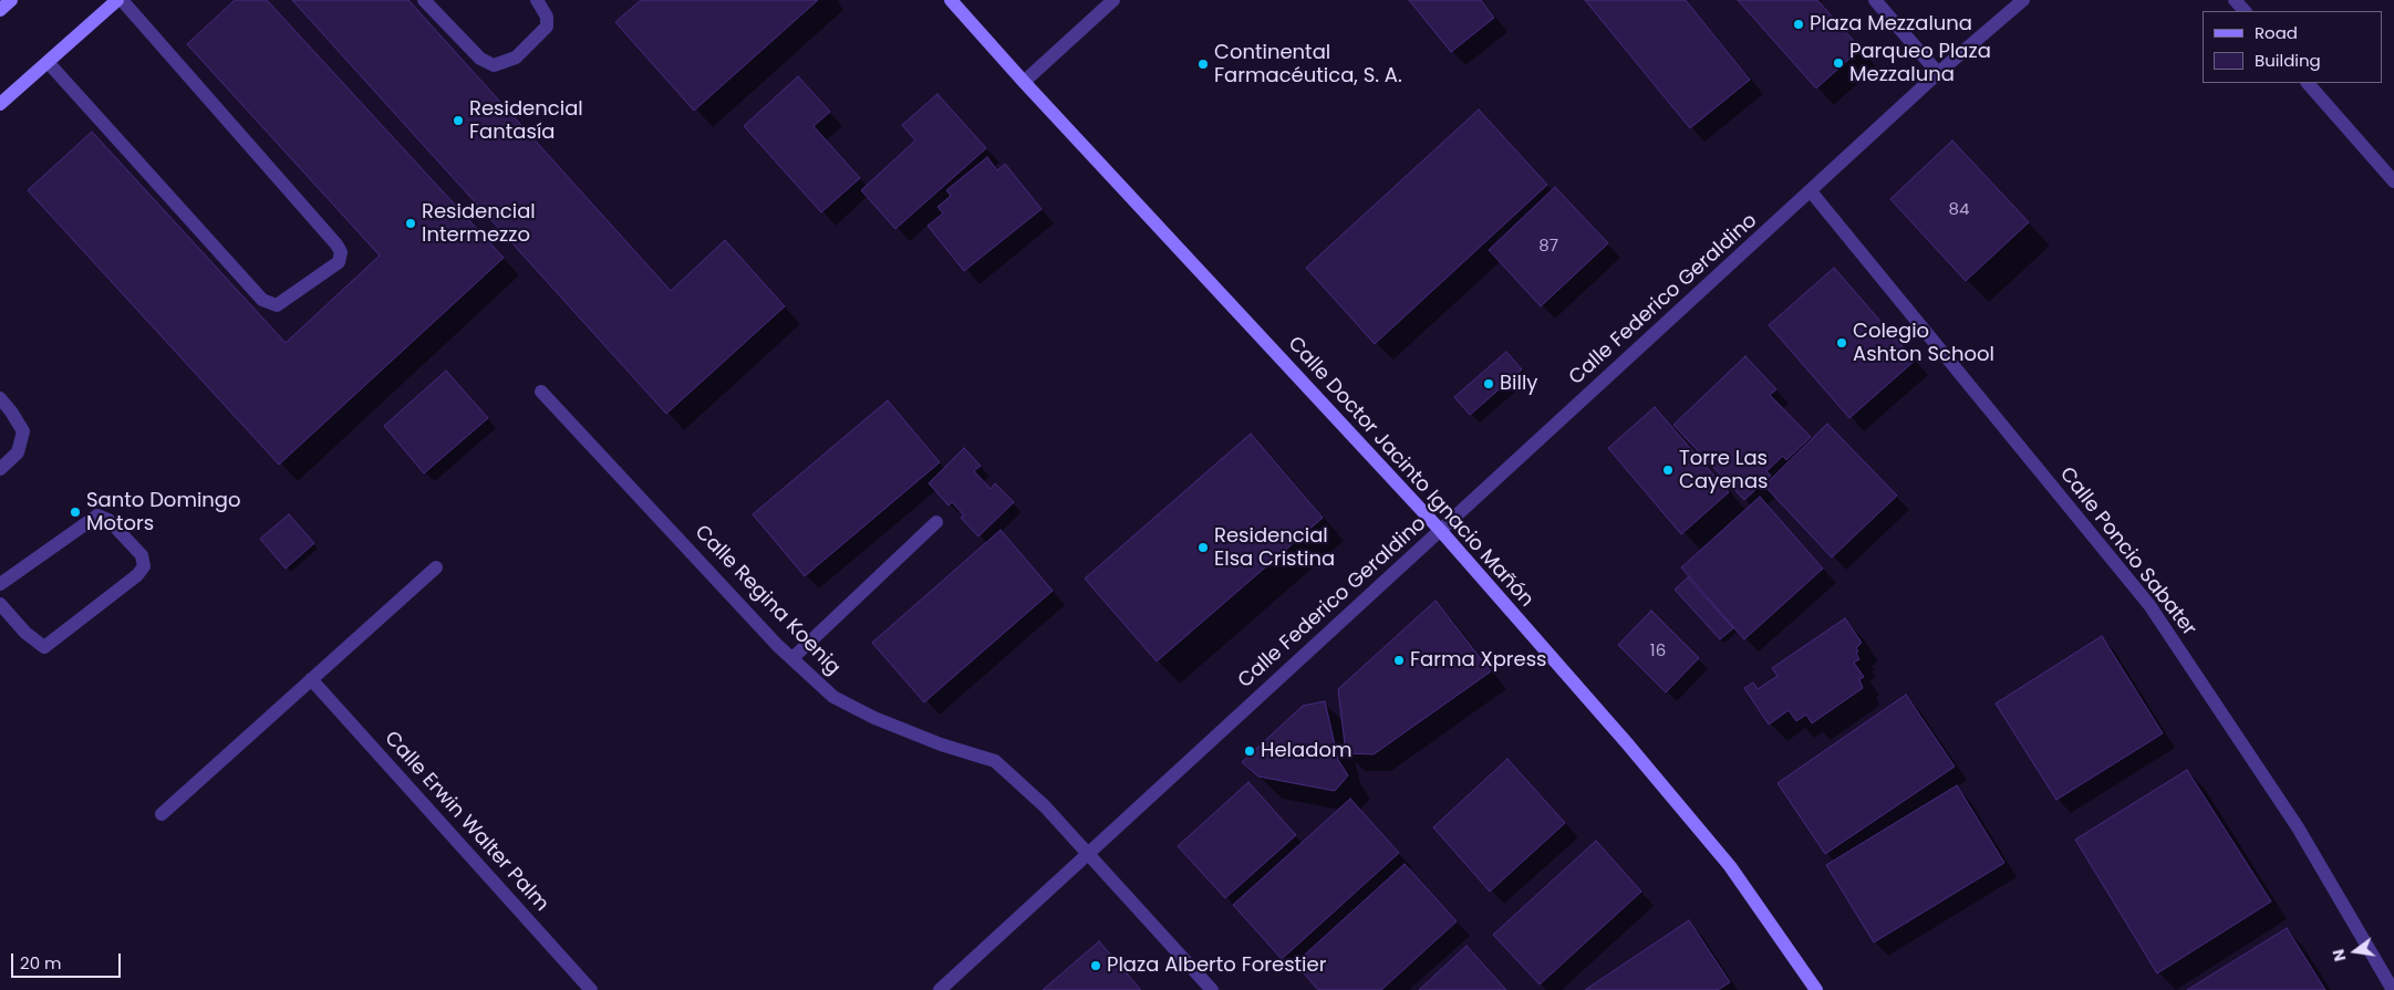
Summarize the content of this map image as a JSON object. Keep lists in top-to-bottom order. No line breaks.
{"streets":{"street":["Calle Federico Geraldino","Calle Doctor Jacinto Ignacio Mañón","Calle Poncio Sabater","Calle Regina Koenig","Calle Erwin Walter Palm"]},"crossings":[["Calle Federico Geraldino","Calle Doctor Jacinto Ignacio Mañón"],["Calle Federico Geraldino","Calle Poncio Sabater"],["Calle Federico Geraldino","Calle Regina Koenig"]],"places":["Plaza Mezzaluna","Parqueo Plaza Mezzaluna","Continental Farmacéutica, S. A.","Residencial Fantasía","Residencial Intermezzo","Colegio Ashton School","Billy","Torre Las Cayenas","Santo Domingo Motors","Residencial Elsa Cristina","Farma Xpress","Heladom","Plaza Alberto Forestier"],"house_numbers":["84","87","16"],"legend":["Road","Building"],"scale_bar":"20 m","north":"left"}
